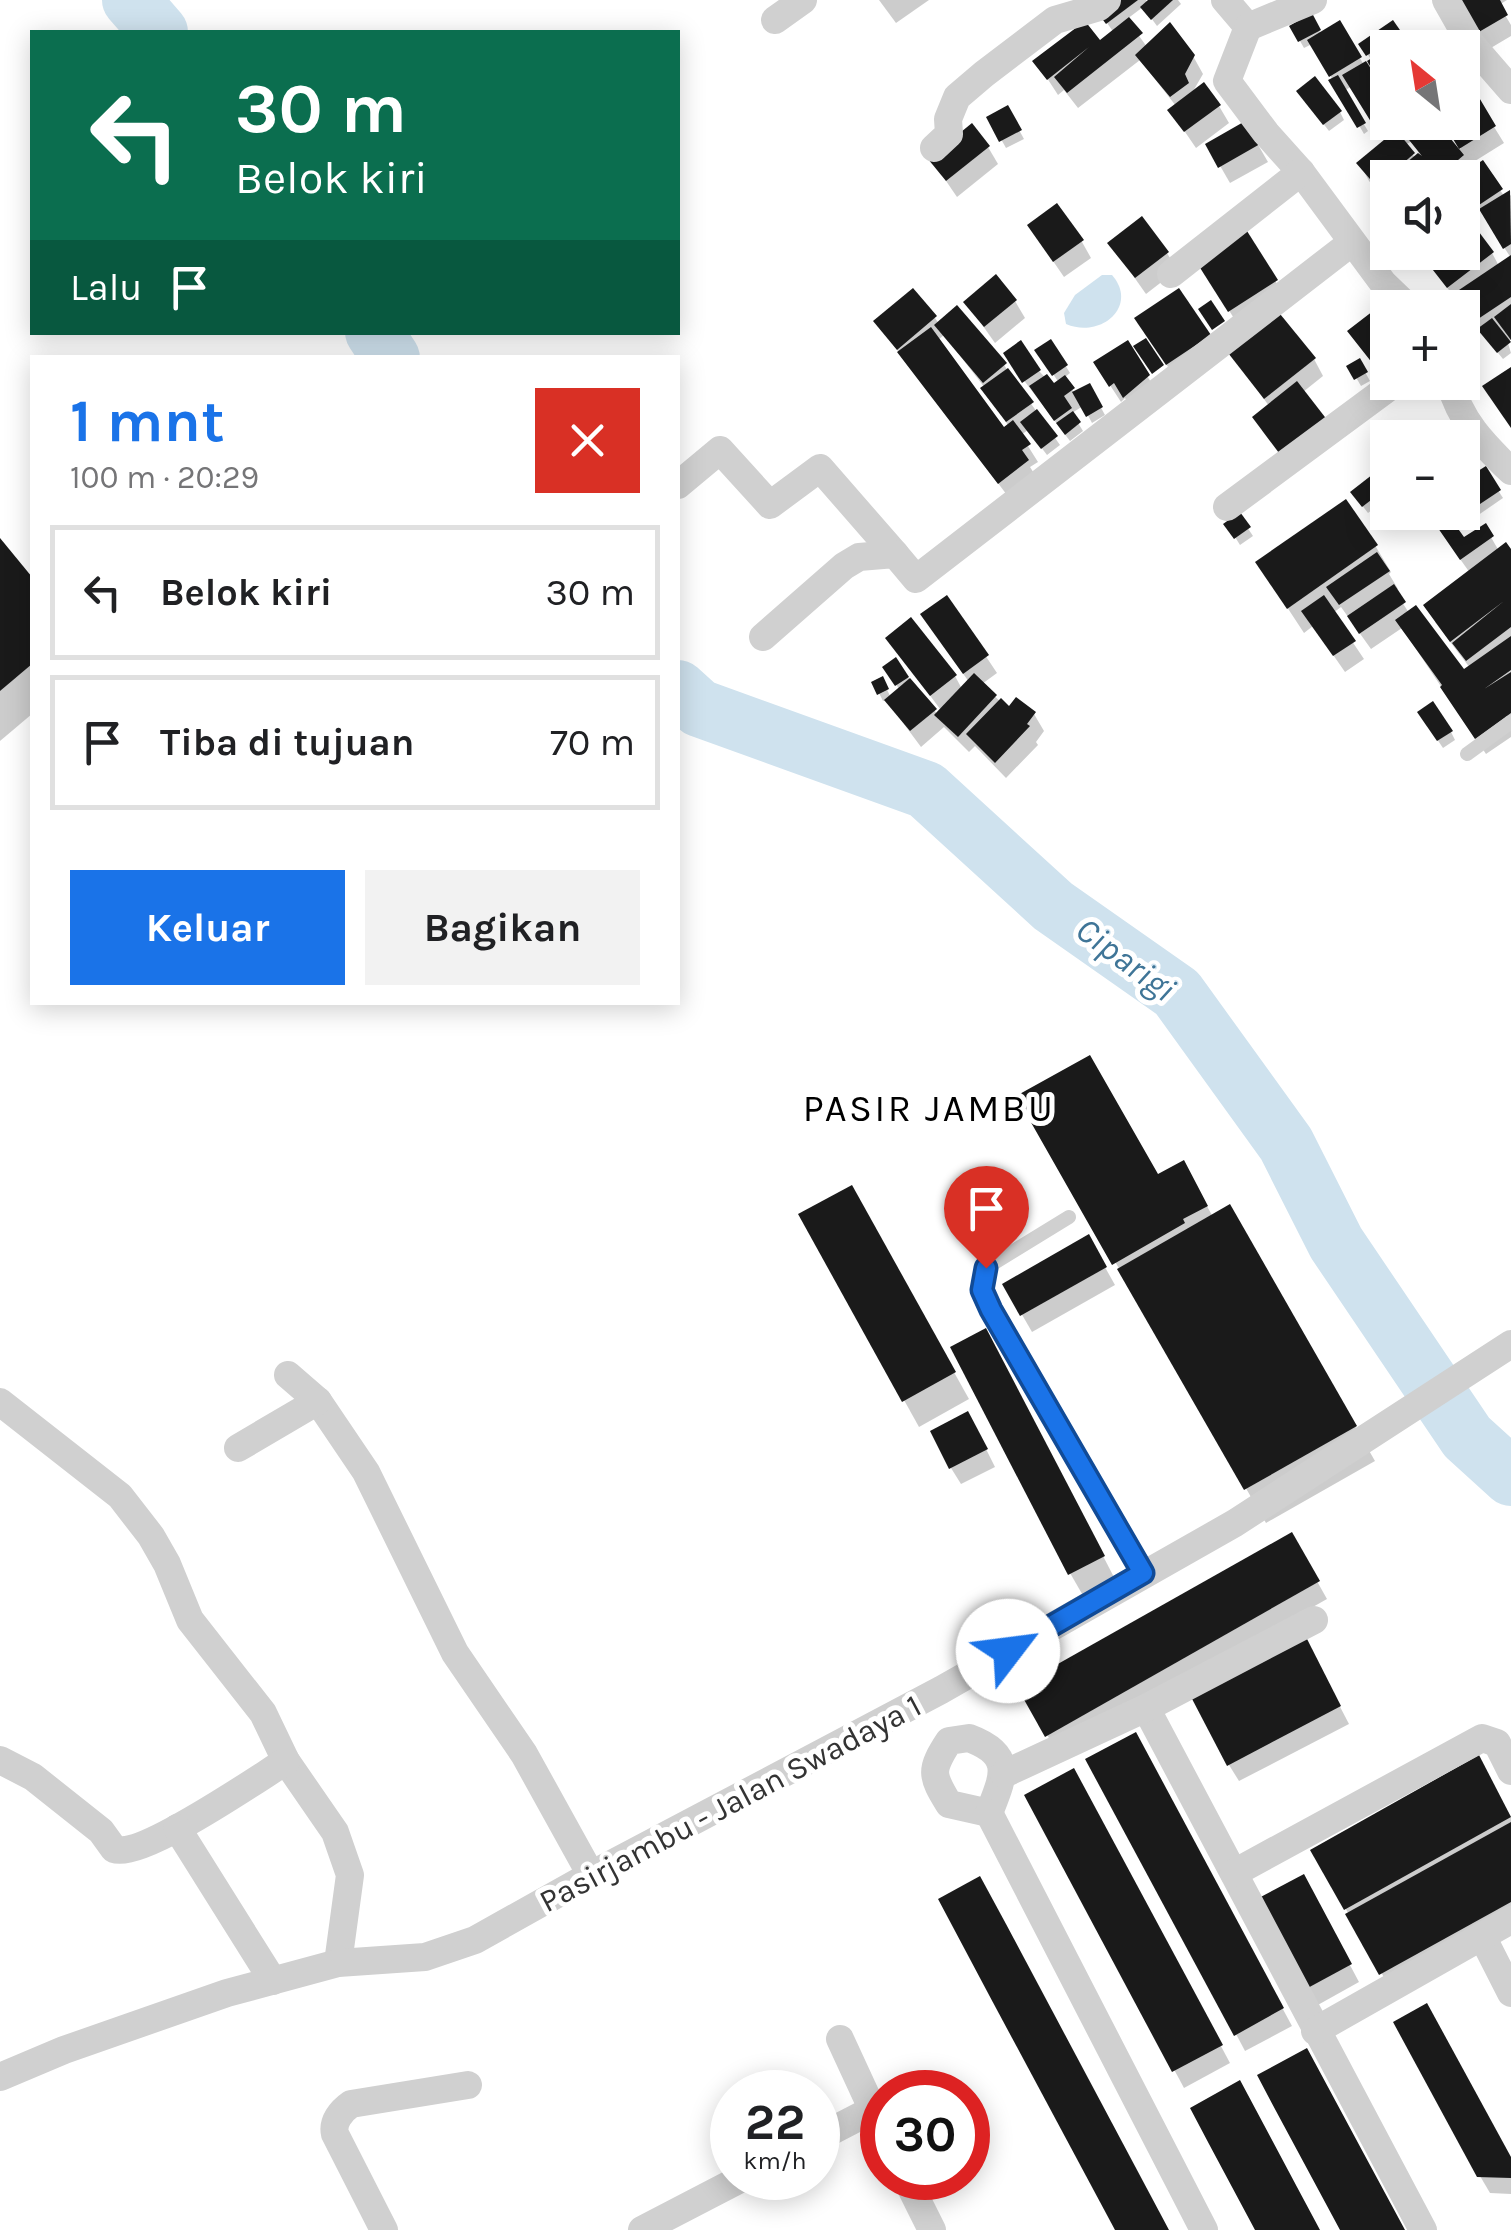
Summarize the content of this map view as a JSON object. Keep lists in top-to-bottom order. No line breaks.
{"streets":{"street":["Pasirjambu - Jalan Swadaya 1"]},"districts":["PASIR JAMBU"],"water":["Ciparigi"],"north":"top left","page":{"map_buttons":["+","−"],"turn":["30 m","Belok kiri"],"then":"Lalu","heading":["1 mnt","100 m · 20:29"],"list":[{"name":"Belok kiri","value":"30 m"},{"name":"Tiba di tujuan","value":"70 m"}],"buttons":["Keluar","Bagikan"],"speed":"22 km/h","limit":"30"}}
